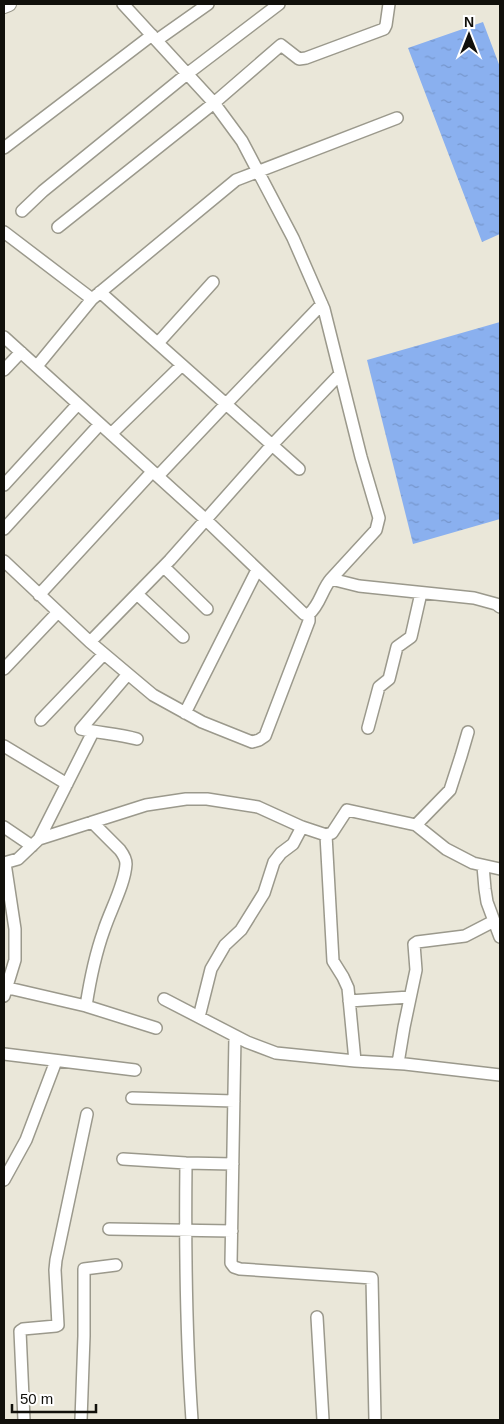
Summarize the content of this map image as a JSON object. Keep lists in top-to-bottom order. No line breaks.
{"scale_bar":"50 m","north":"top"}
